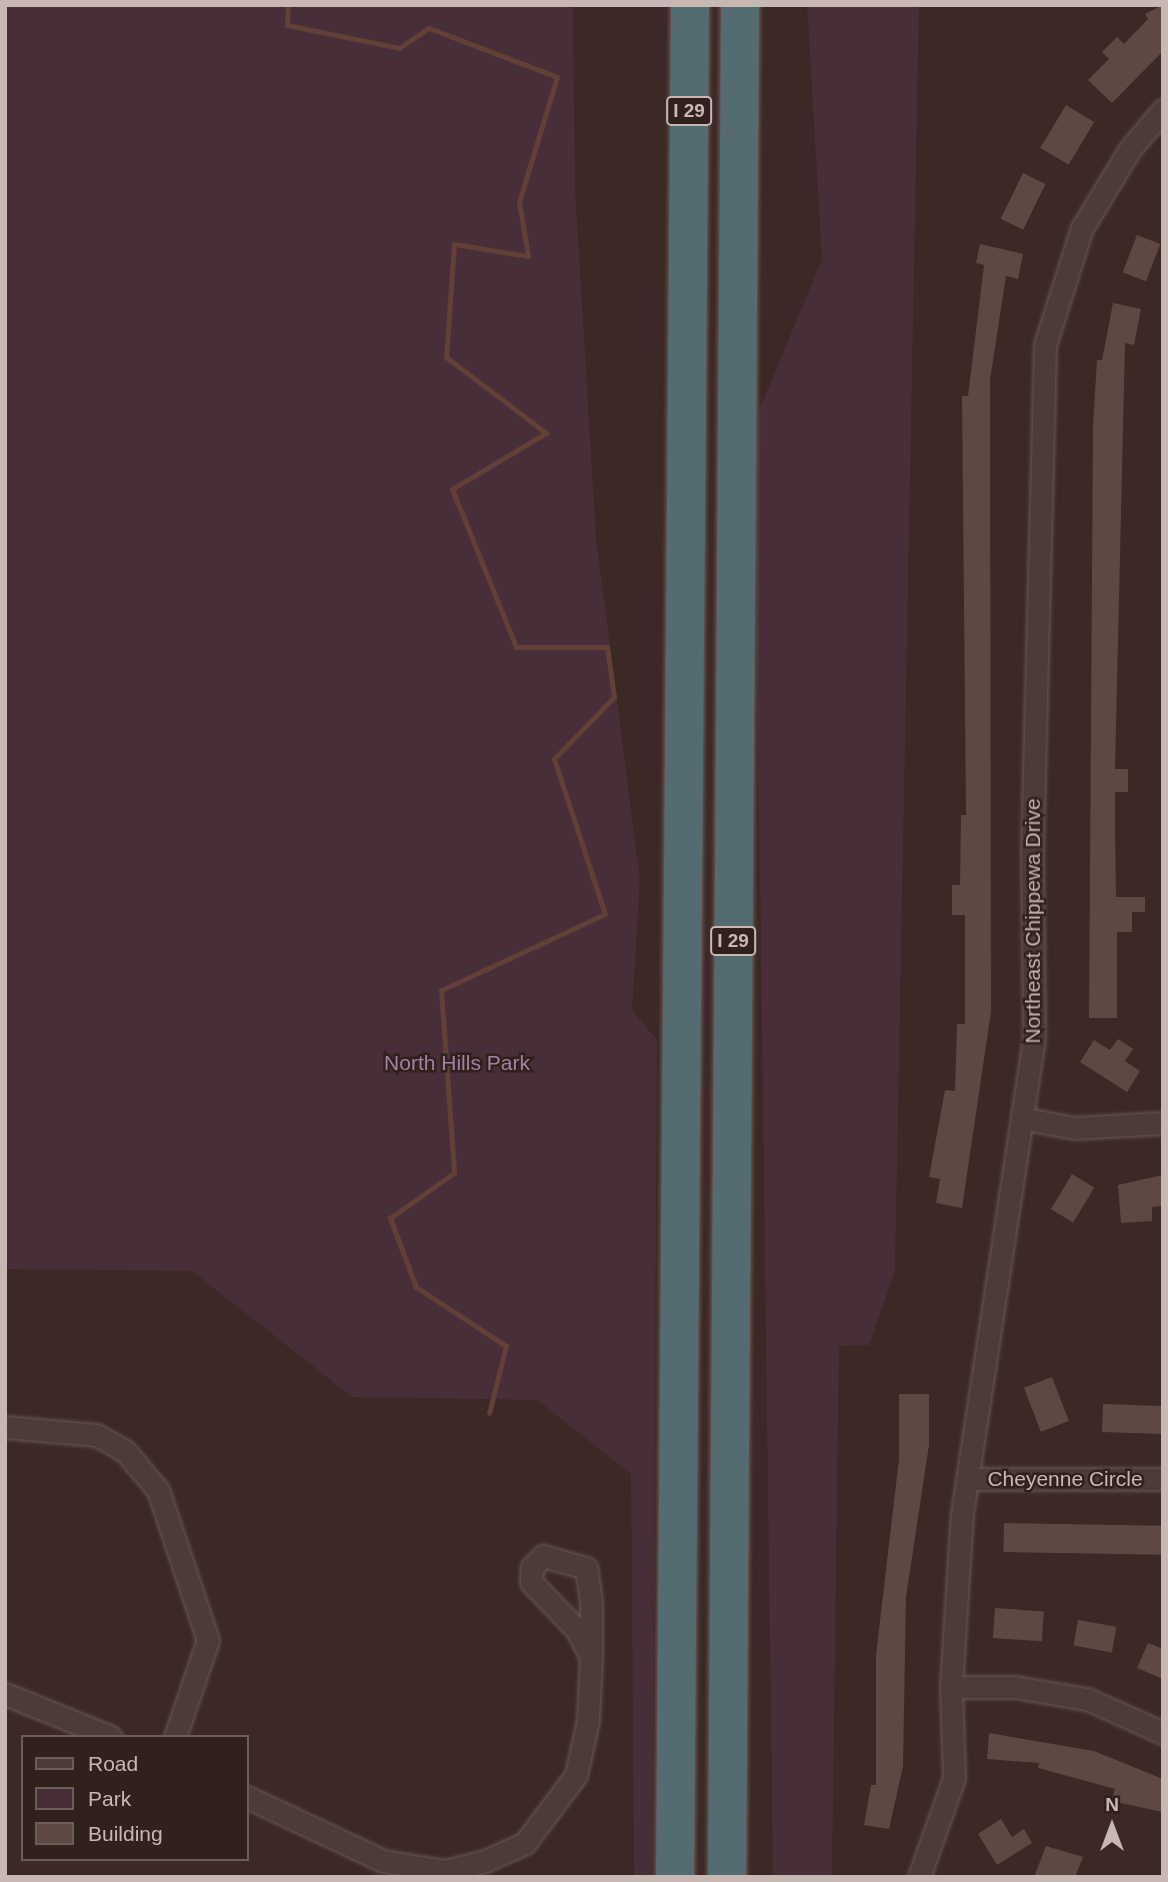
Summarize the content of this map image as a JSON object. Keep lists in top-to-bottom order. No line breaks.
{"streets":{"highway":["I 29"],"street":["Northeast Chippewa Drive","Cheyenne Circle"]},"crossings":[["Northeast Chippewa Drive","Cheyenne Circle"]],"parks":["North Hills Park"],"legend":["Road","Park","Building"],"north":"top"}
